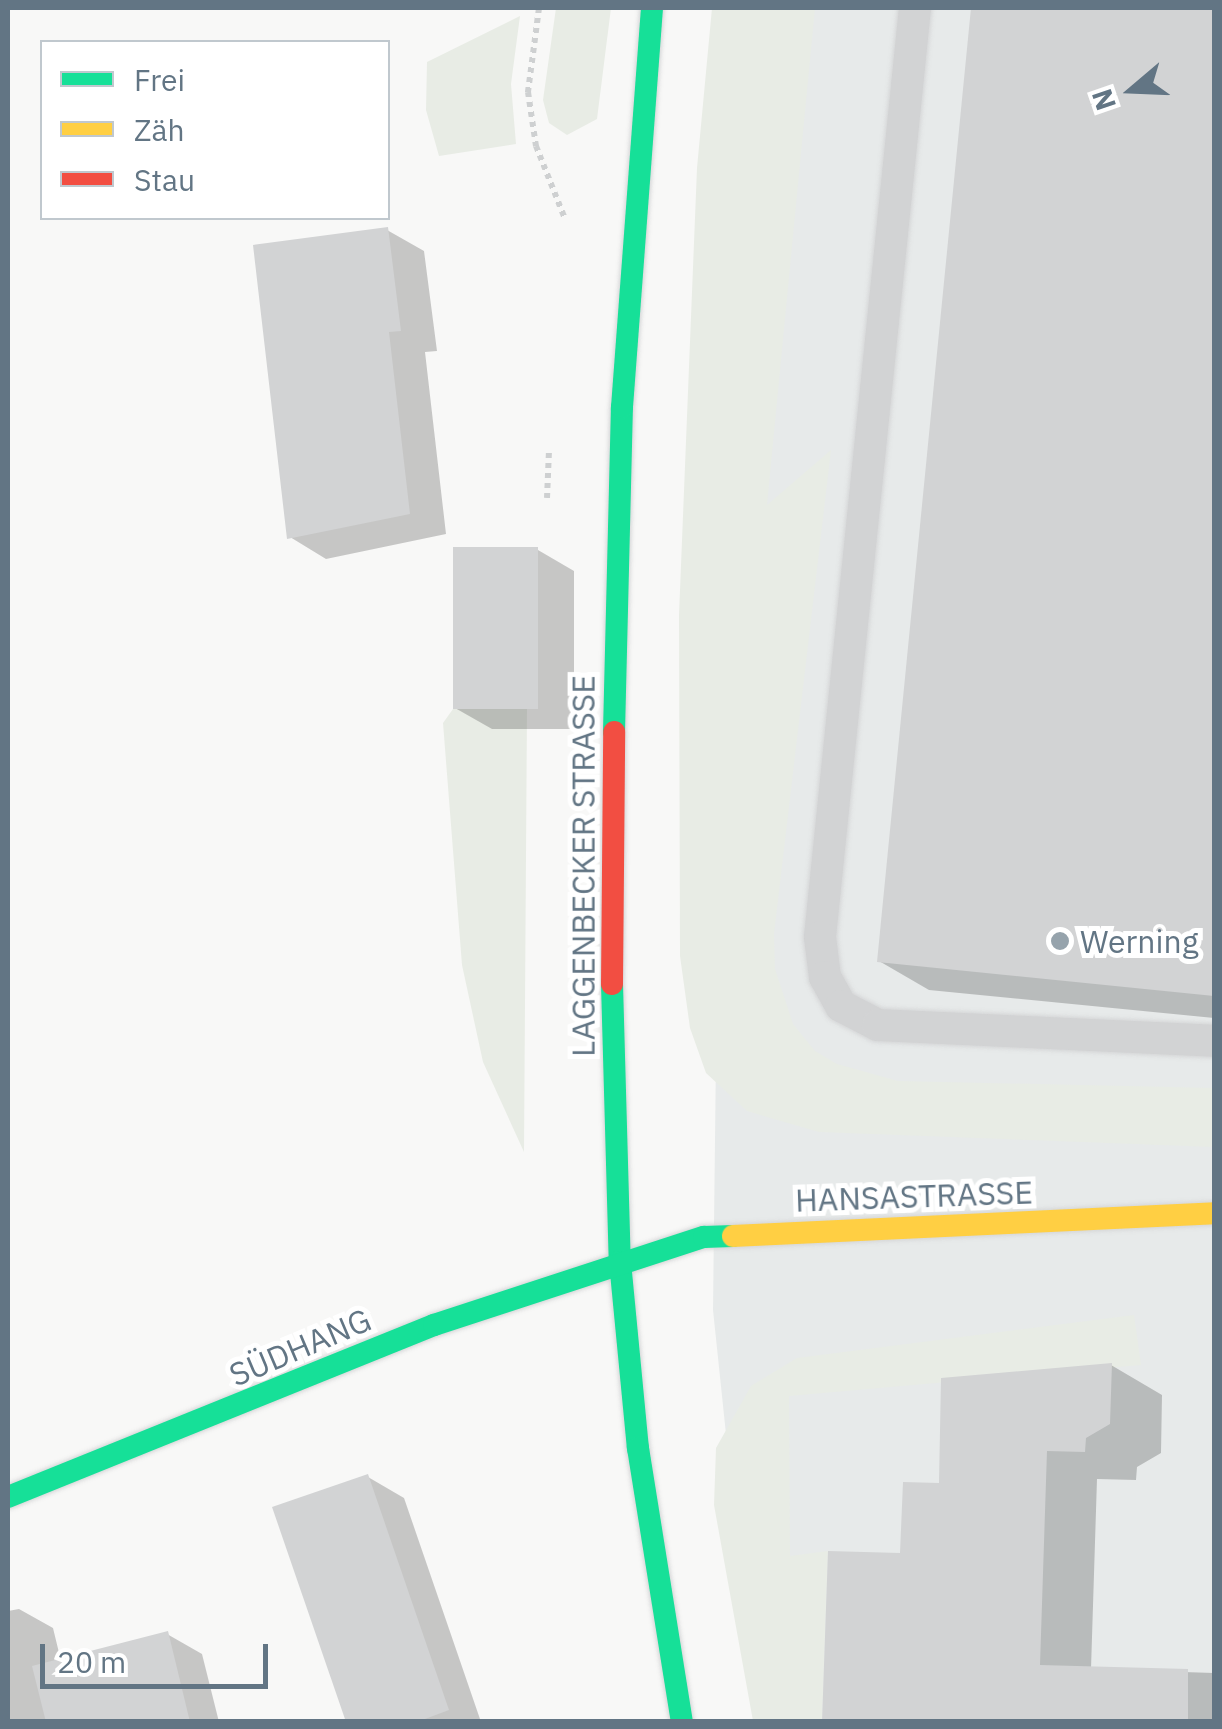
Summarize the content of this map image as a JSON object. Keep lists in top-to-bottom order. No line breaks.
{"streets":{"street":["LAGGENBECKER STRASSE","HANSASTRASSE","SÜDHANG"]},"crossings":[["LAGGENBECKER STRASSE","HANSASTRASSE"],["LAGGENBECKER STRASSE","SÜDHANG"],["HANSASTRASSE","SÜDHANG"]],"places":["Werning"],"legend":["Frei","Zäh","Stau"],"scale_bar":"20 m","north":"left"}
